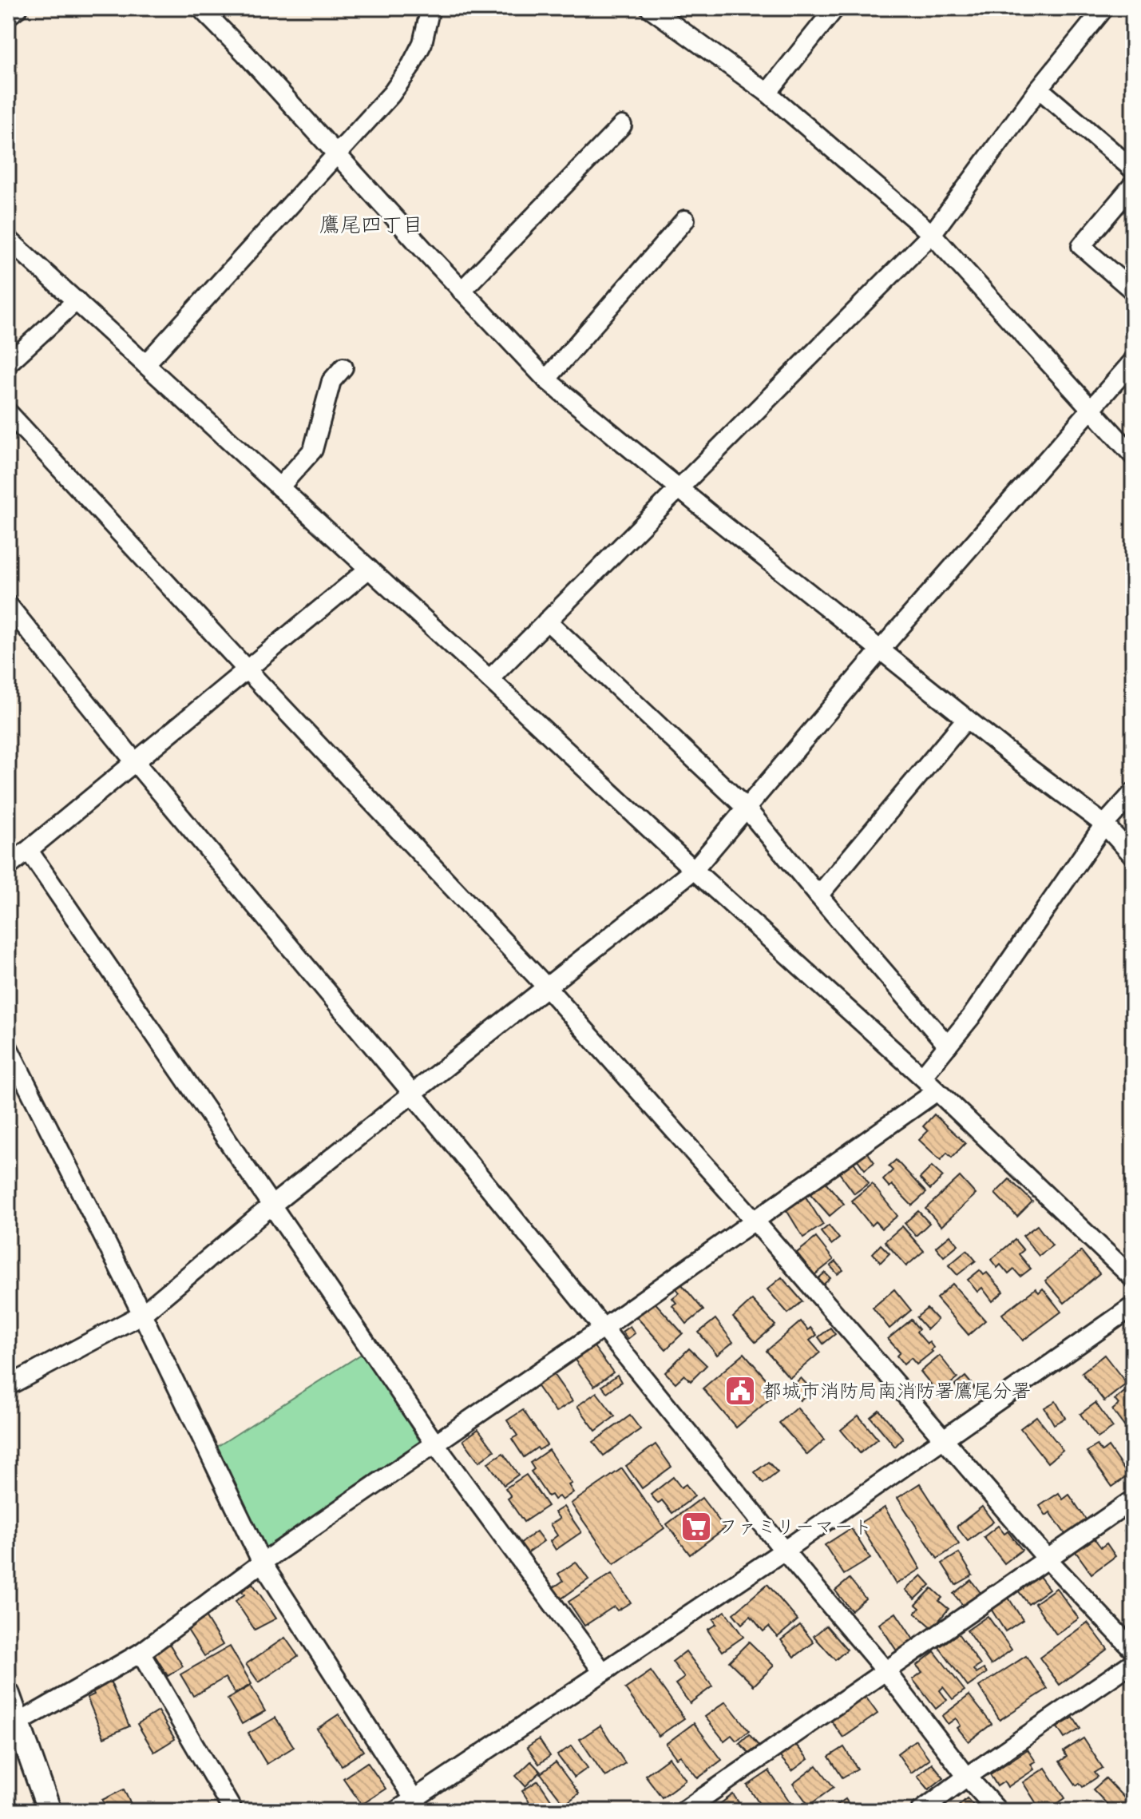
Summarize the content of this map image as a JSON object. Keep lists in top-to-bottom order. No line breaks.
{"districts":["鷹尾四丁目"],"places":{"public building":["都城市消防局南消防署鷹尾分署"],"supermarket":["ファミリーマート"]}}
